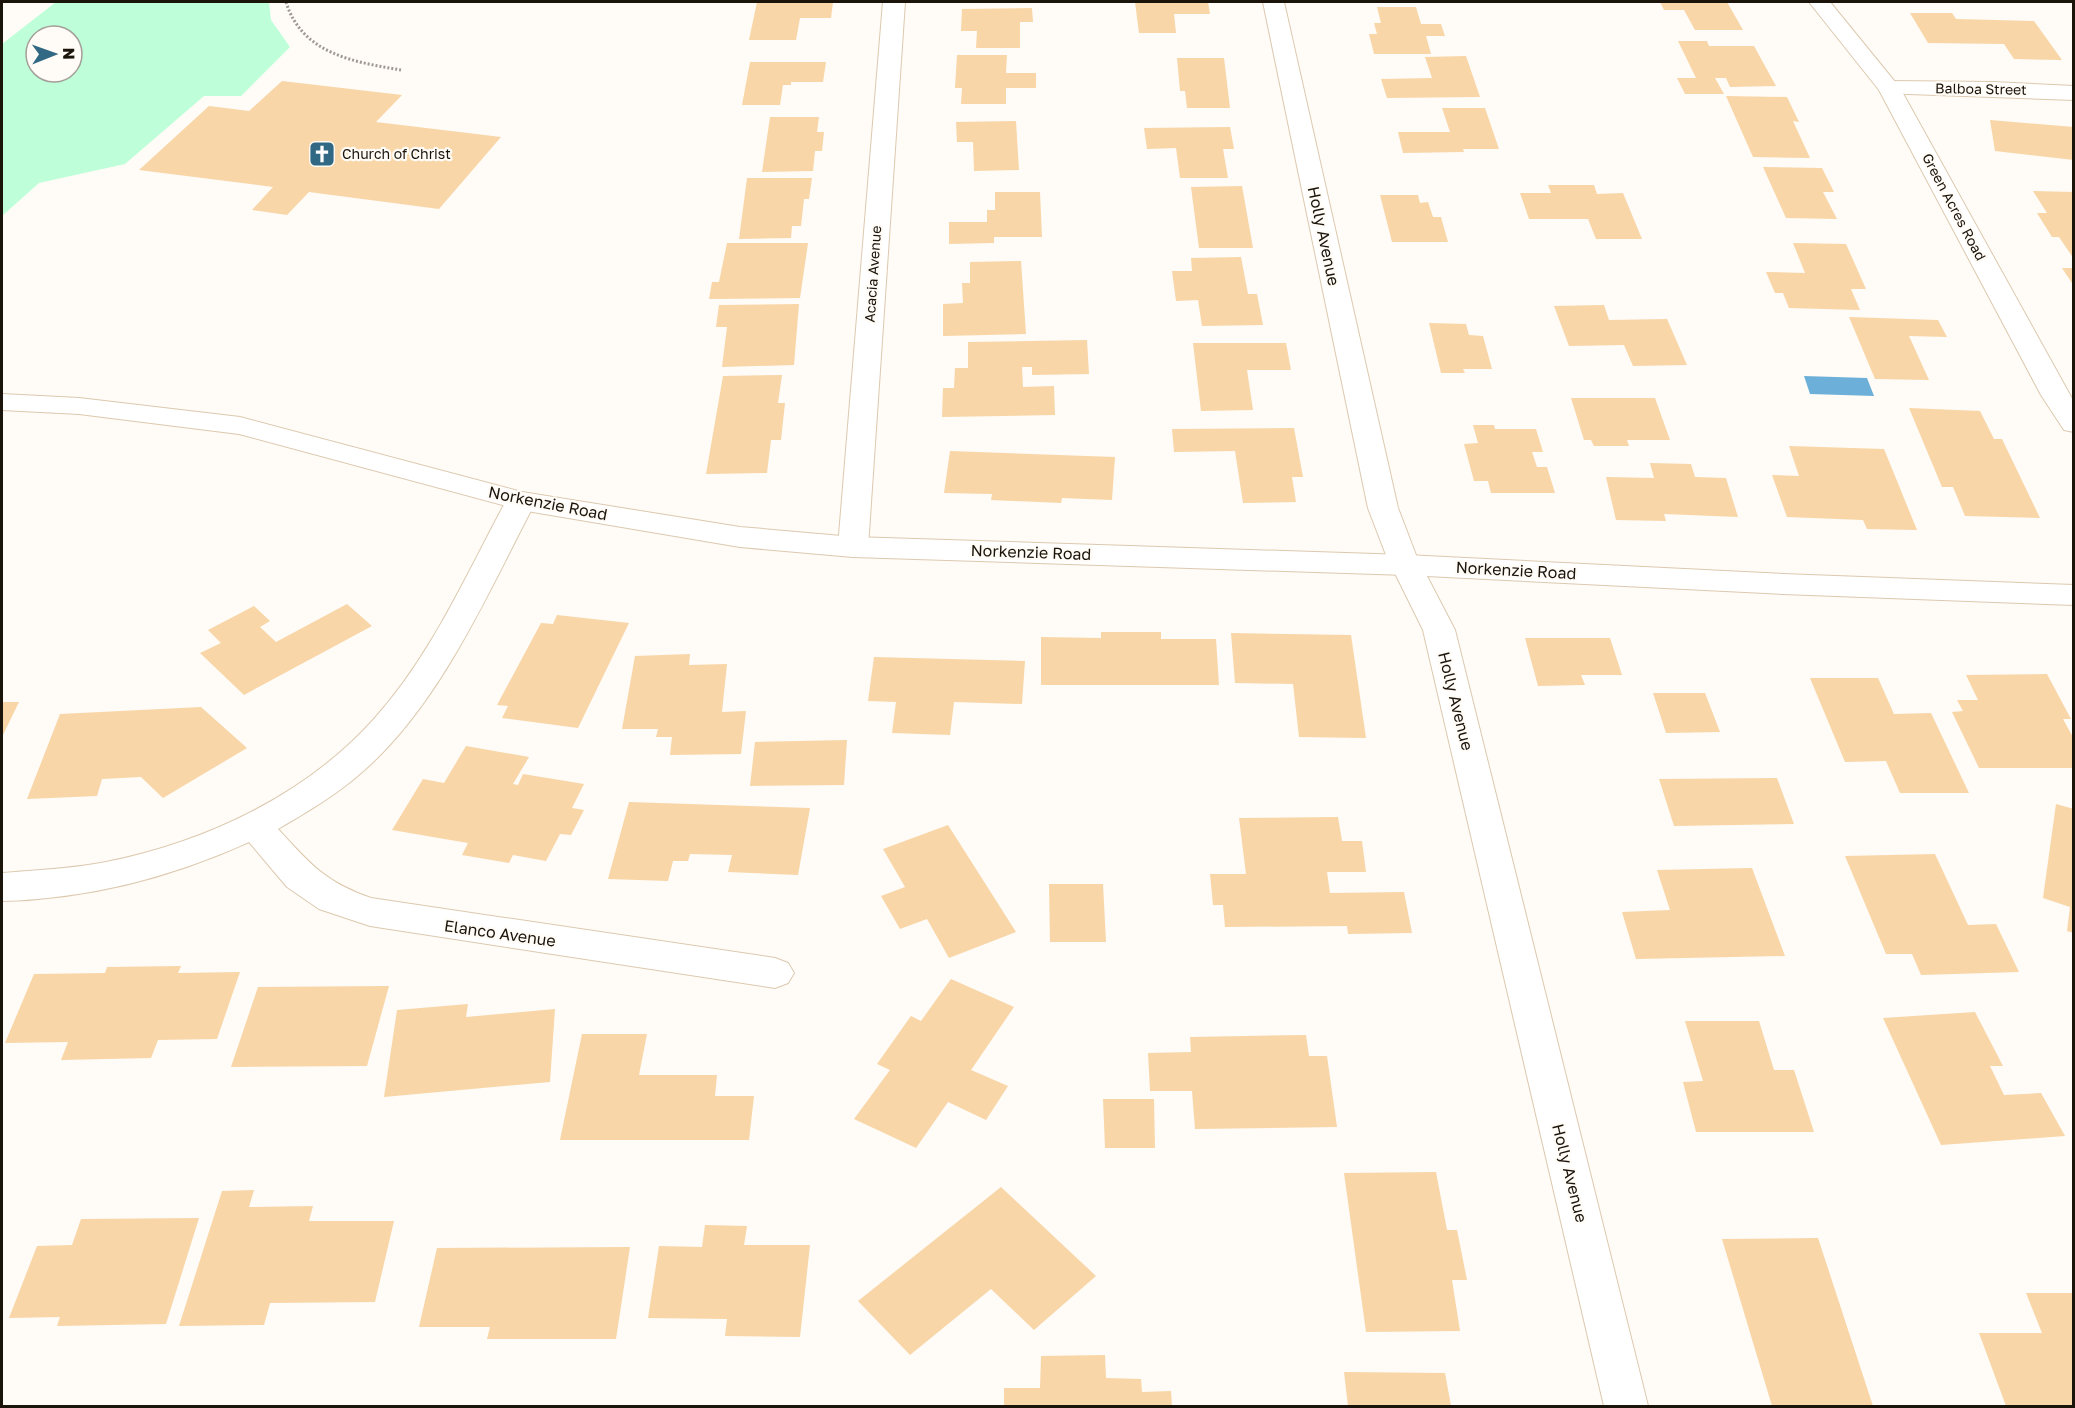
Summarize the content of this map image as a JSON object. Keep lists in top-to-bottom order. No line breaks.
{"streets":{"street":["Balboa Street","Green Acres Road","Holly Avenue","Acacia Avenue","Norkenzie Road","Elanco Avenue"]},"crossings":[["Balboa Street","Green Acres Road"],["Holly Avenue","Norkenzie Road"],["Acacia Avenue","Norkenzie Road"]],"places":{"church":["Church of Christ"]},"north":"right"}
